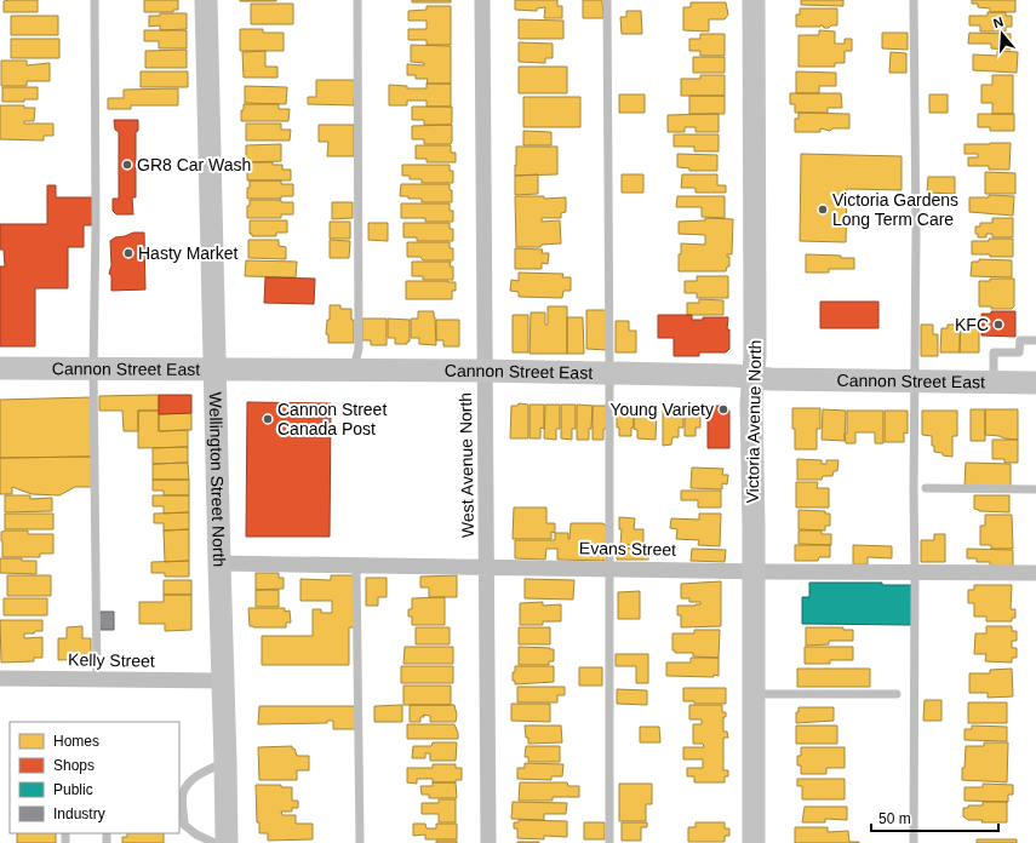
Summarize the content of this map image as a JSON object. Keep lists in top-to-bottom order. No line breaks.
{"streets":{"main road":["Cannon Street East","Victoria Avenue North","Wellington Street North"],"street":["West Avenue North","Evans Street","Kelly Street"]},"crossings":[["Cannon Street East","Victoria Avenue North"],["Cannon Street East","West Avenue North"],["Cannon Street East","Wellington Street North"],["Victoria Avenue North","Evans Street"],["West Avenue North","Evans Street"],["Wellington Street North","Evans Street"],["Wellington Street North","Kelly Street"]],"places":["GR8 Car Wash","Victoria Gardens Long Term Care","Hasty Market","KFC","Young Variety","Cannon Street Canada Post"],"legend":["Homes","Shops","Public","Industry"],"scale_bar":"50 m","north":"top"}
